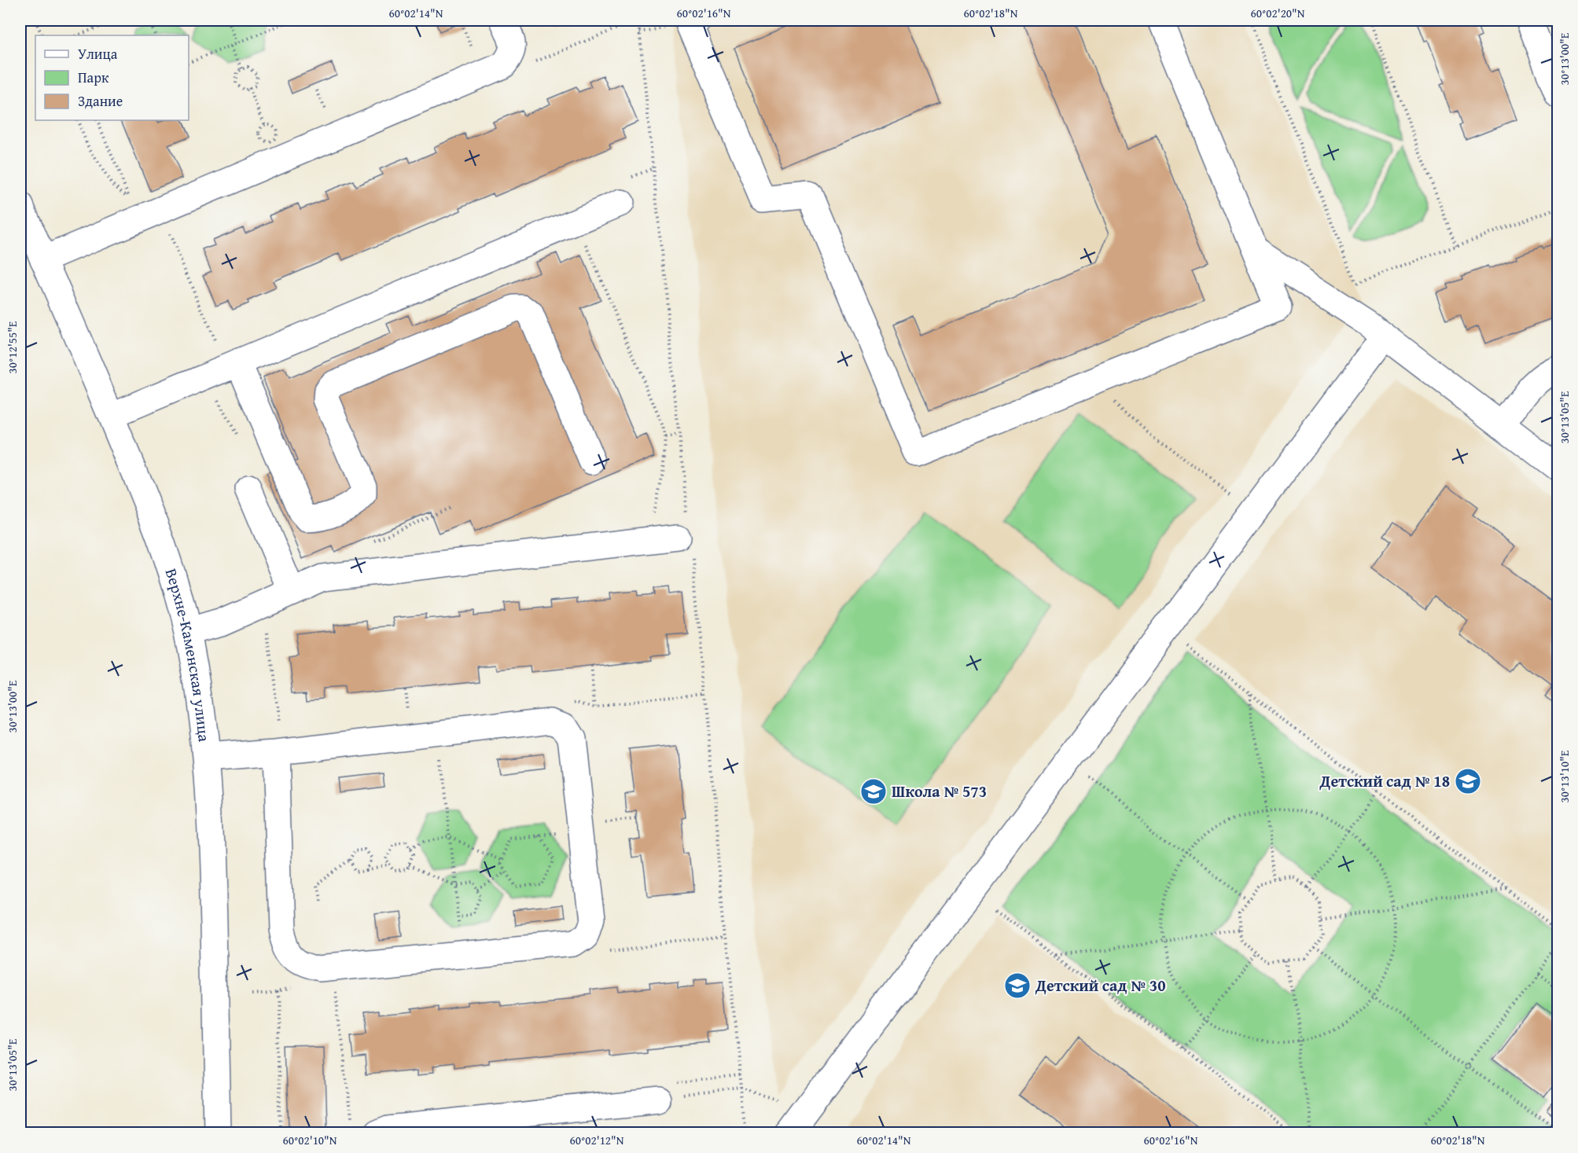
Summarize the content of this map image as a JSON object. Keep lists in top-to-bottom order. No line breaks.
{"streets":{"street":["Верхне-Каменская улица"]},"places":{"school or university":["Детский сад № 18","Школа № 573","Детский сад № 30"]},"legend":["Улица","Парк","Здание"],"coordinates":["60°02'14\"N","60°02'16\"N","60°02'18\"N","60°02'20\"N","30°13'00\"E","30°12'55\"E","30°13'05\"E","30°13'10\"E","60°02'10\"N","60°02'12\"N"]}
